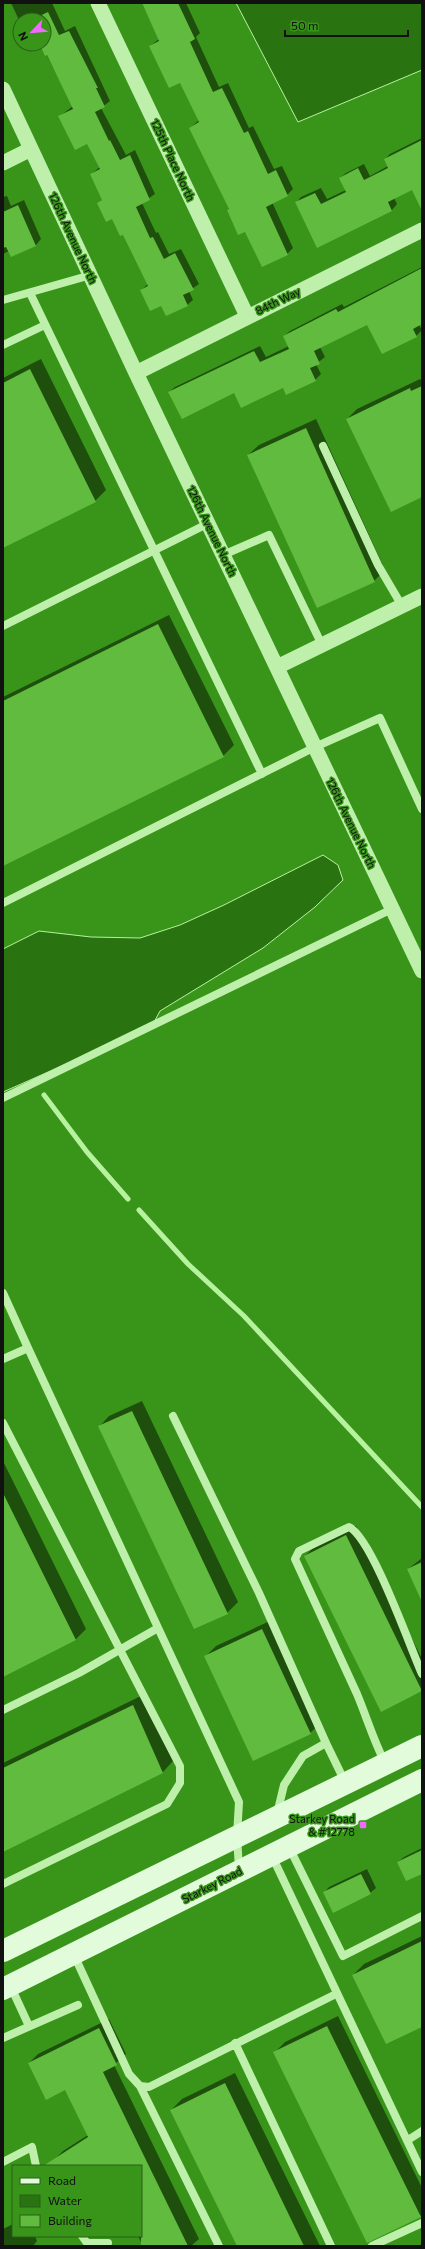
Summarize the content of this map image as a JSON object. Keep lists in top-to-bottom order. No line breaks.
{"streets":{"main road":["Starkey Road"],"street":["125th Place North","126th Avenue North","84th Way"]},"crossings":[["125th Place North","84th Way"],["126th Avenue North","84th Way"]],"places":{"transit":["Starkey Road & #12778"]},"legend":["Road","Water","Building"],"scale_bar":"50 m","north":"bottom left"}
